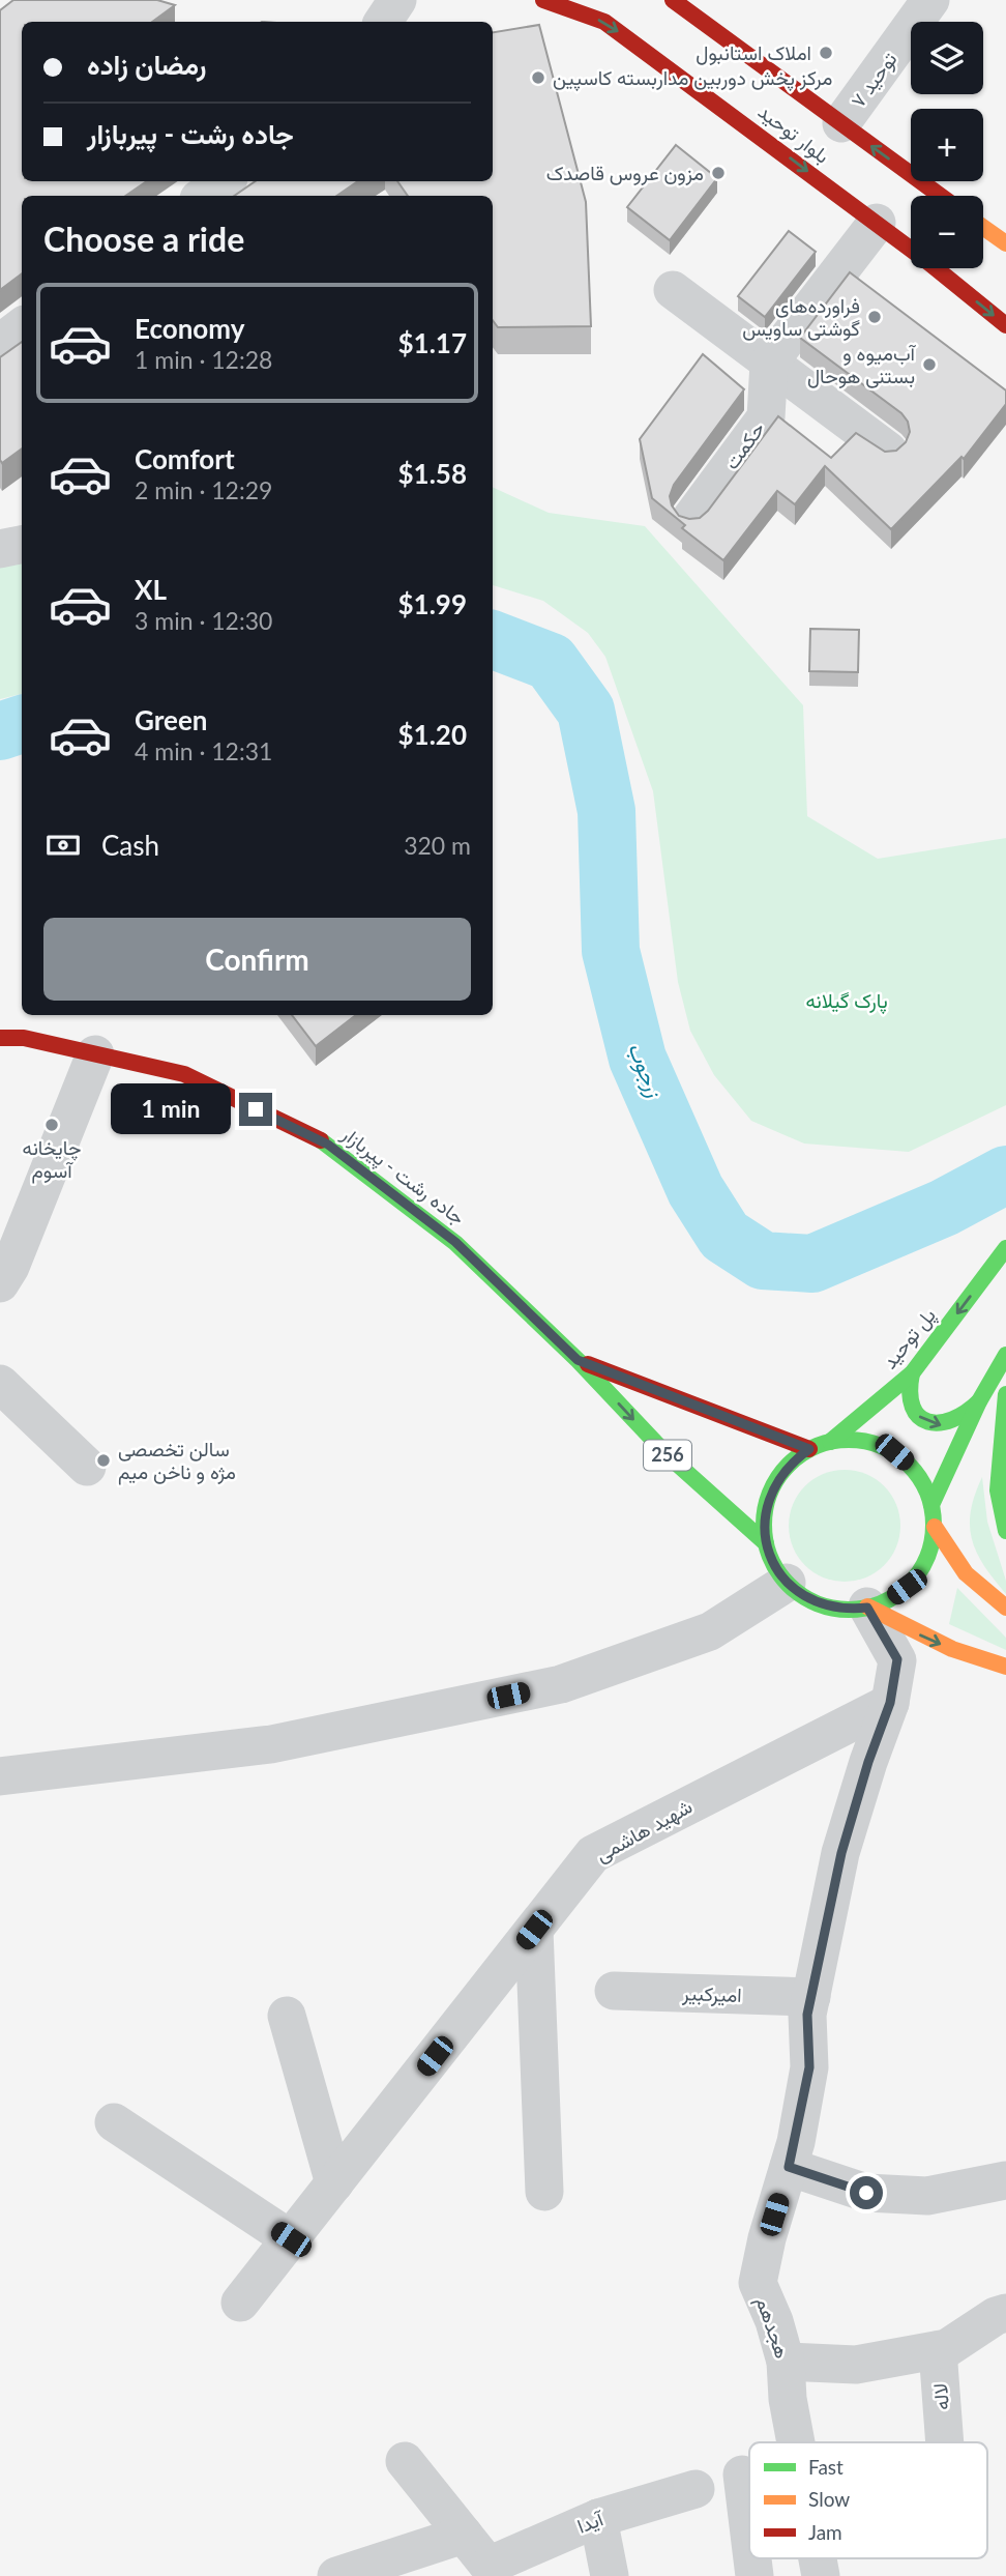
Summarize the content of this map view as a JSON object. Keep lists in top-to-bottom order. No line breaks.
{"streets":{"main road":["بلوار توحید","جاده رشت - پیربازار","پل توحید","256"],"street":["توحید ۷","حکمت","شهید هاشمی","امیرکبیر","هجدهم","لاله","آیدا"]},"crossings":[["توحید ۷","بلوار توحید"],["جاده رشت - پیربازار","پل توحید"],["جاده رشت - پیربازار","256"],["جاده رشت - پیربازار","هجدهم"],["پل توحید","256"],["پل توحید","هجدهم"],["256","هجدهم"],["شهید هاشمی","هجدهم"],["امیرکبیر","هجدهم"]],"water":["زرجوب"],"parks":["پارک گیلانه"],"places":["املاک استانبول","مرکز پخش دوربین مداربسته کاسپین","مزون عروس قاصدک","فراورده‌های گوشتی ساویس","آب‌میوه و بستنی هوحال","چایخانه آسوم","سالن تخصصی مژه و ناخن میم"],"legend":["Fast","Slow","Jam"],"page":{"map_buttons":["+","−"],"banner":["رمضان زاده","جاده رشت - پیربازار"],"heading":"Choose a ride","list":[{"name":"Economy","note":"1 min · 12:28","value":"$1.17"},{"name":"Comfort","note":"2 min · 12:29","value":"$1.58"},{"name":"XL","note":"3 min · 12:30","value":"$1.99"},{"name":"Green","note":"4 min · 12:31","value":"$1.20"}],"pay":["Cash","320 m"],"buttons":"Confirm","bubble":"1 min"}}
